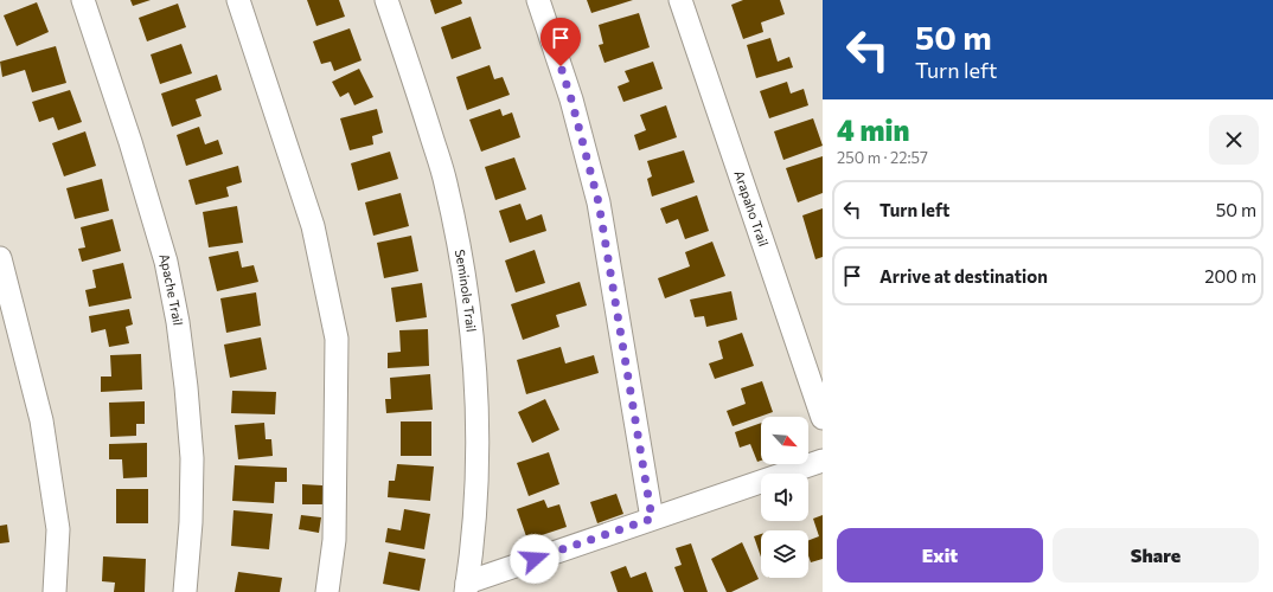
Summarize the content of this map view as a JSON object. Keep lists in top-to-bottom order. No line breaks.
{"streets":{"street":["Arapaho Trail","Apache Trail","Seminole Trail"]},"north":"bottom right","page":{"turn":["50 m","Turn left"],"heading":["4 min","250 m · 22:57"],"list":[{"name":"Turn left","value":"50 m"},{"name":"Arrive at destination","value":"200 m"}],"buttons":["Exit","Share"]}}
